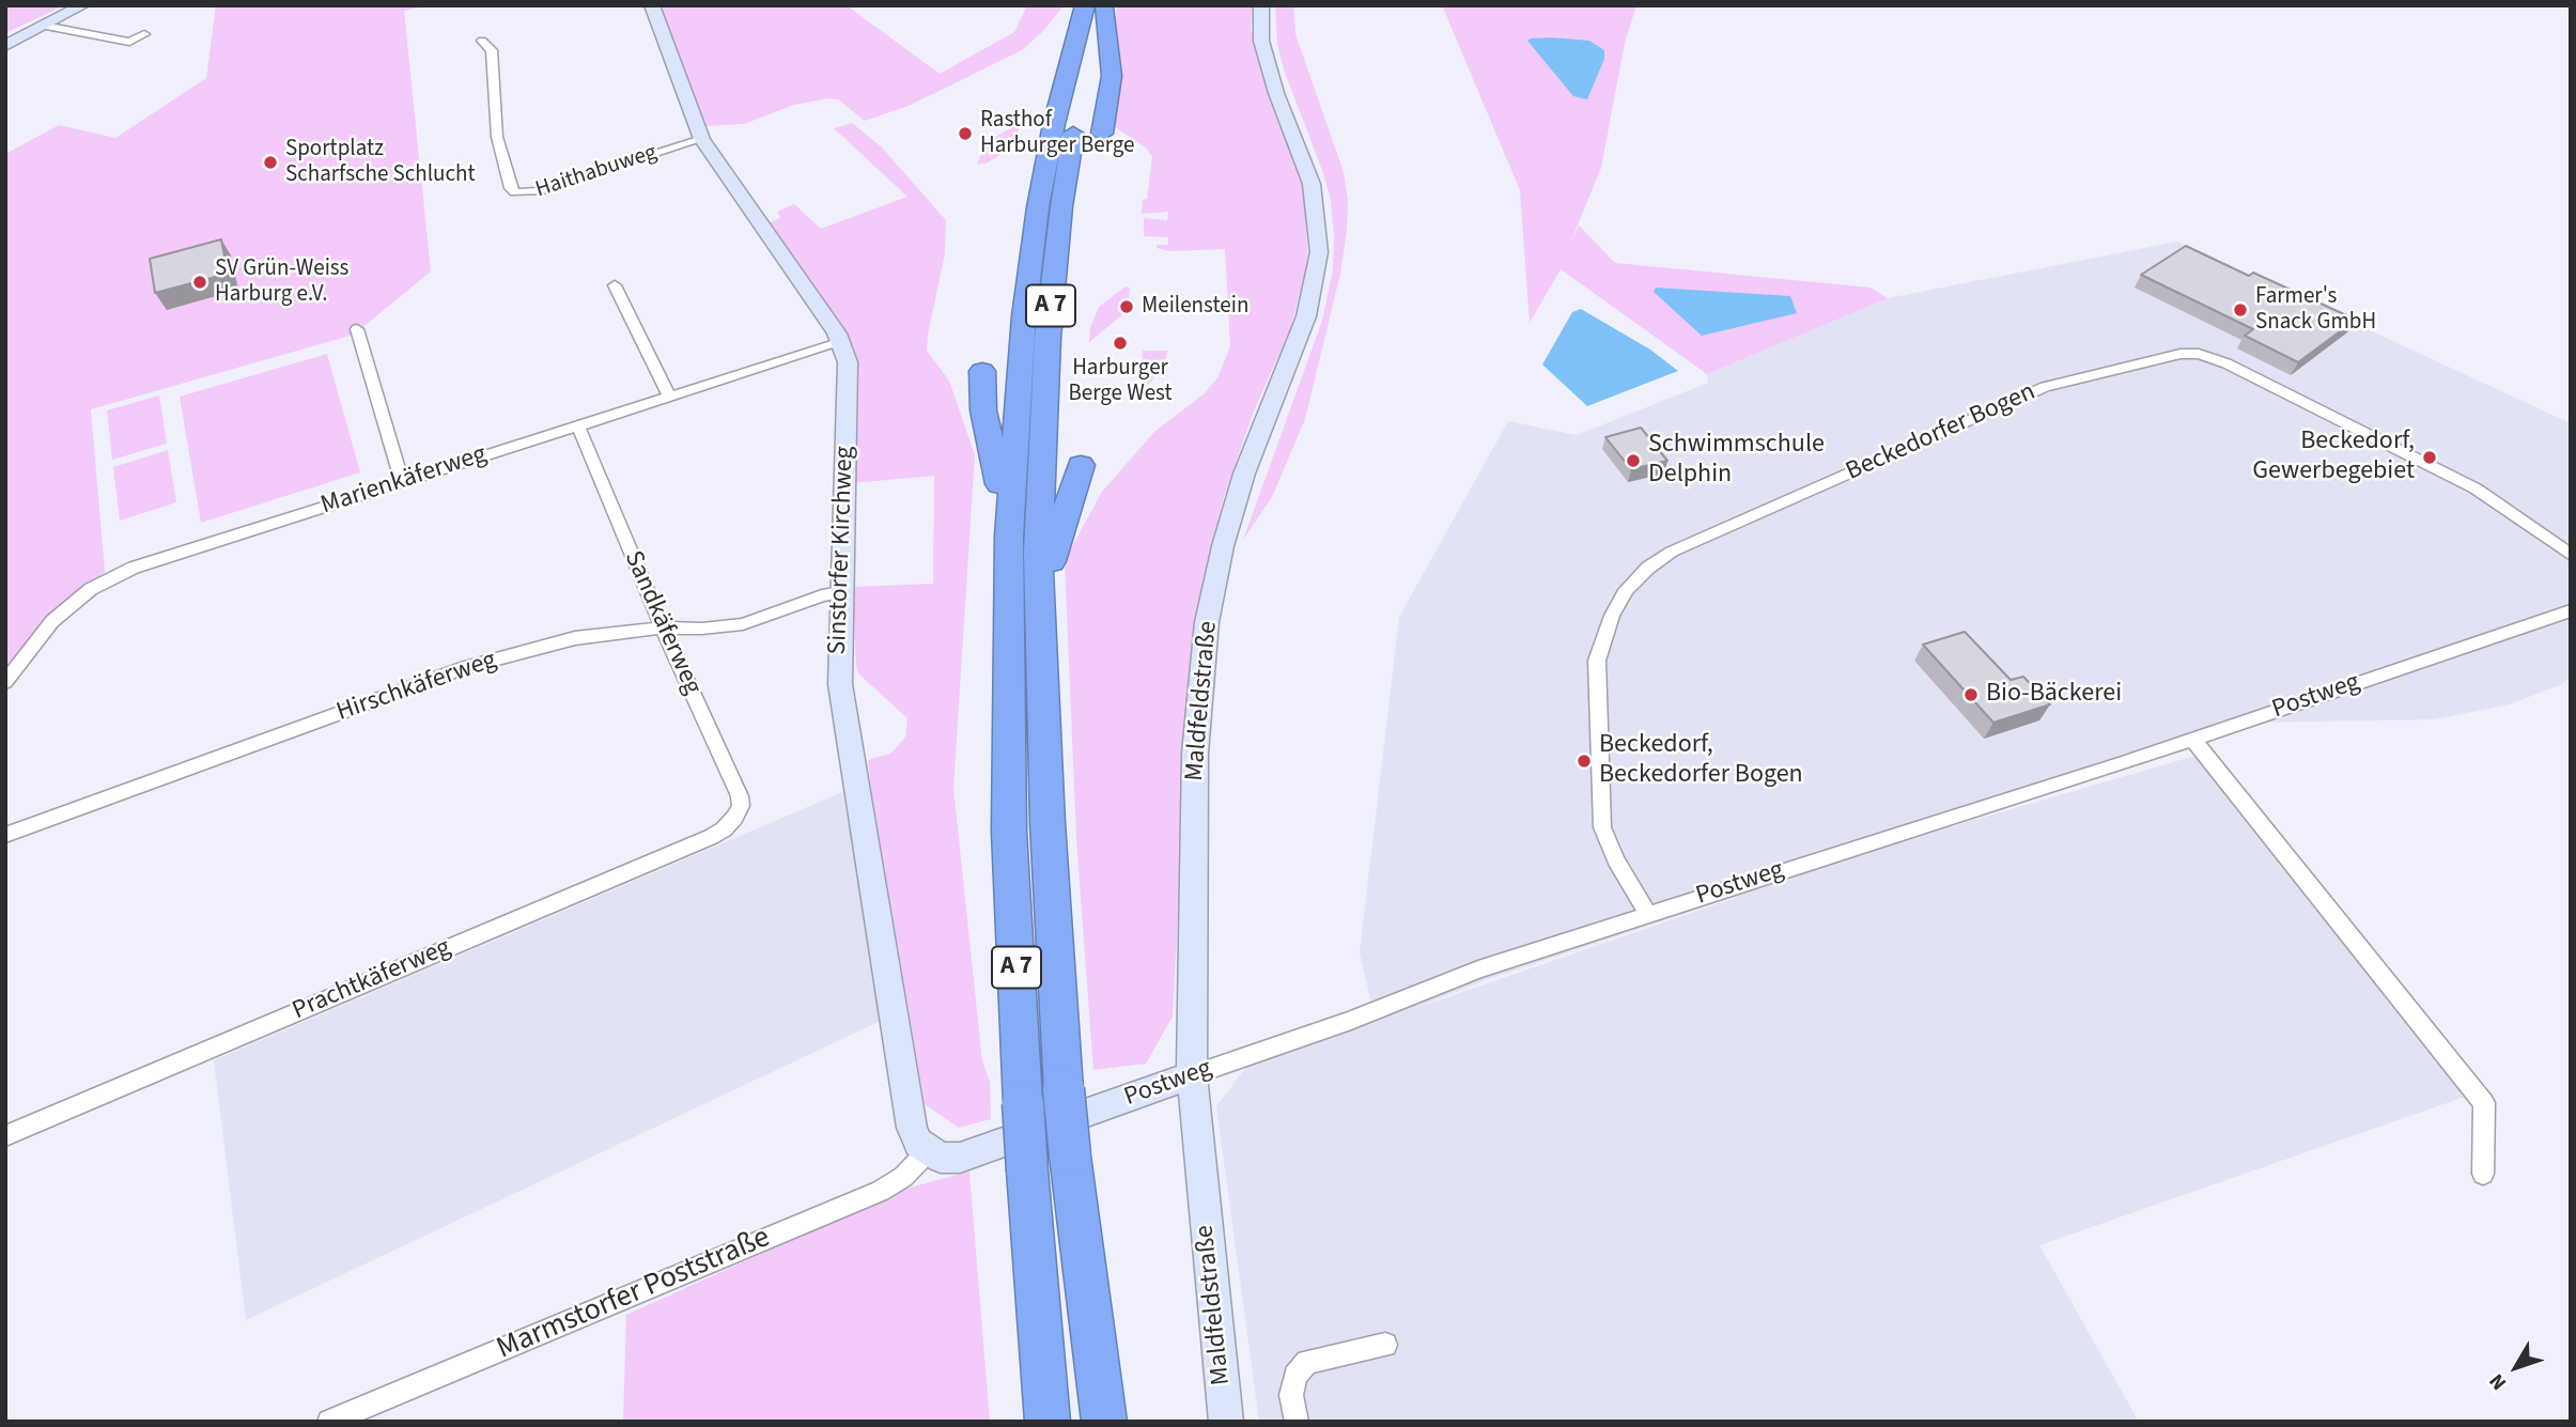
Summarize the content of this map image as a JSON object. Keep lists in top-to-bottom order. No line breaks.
{"streets":{"highway":["A 7"],"street":["Haithabuweg","Beckedorfer Bogen","Marienkäferweg","Sinstorfer Kirchweg","Sandkäferweg","Hirschkäferweg","Postweg","Maldfeldstraße","Prachtkäferweg","Marmstorfer Poststraße"]},"crossings":[["Haithabuweg","Sinstorfer Kirchweg"],["Beckedorfer Bogen","Postweg"],["Marienkäferweg","Sinstorfer Kirchweg"],["Marienkäferweg","Sandkäferweg"],["Sinstorfer Kirchweg","Hirschkäferweg"],["Sinstorfer Kirchweg","Postweg"],["Sinstorfer Kirchweg","Marmstorfer Poststraße"],["Sandkäferweg","Hirschkäferweg"],["Sandkäferweg","Prachtkäferweg"],["Postweg","Maldfeldstraße"],["Postweg","Marmstorfer Poststraße"]],"places":["Rasthof Harburger Berge","Sportplatz Scharfsche Schlucht","SV Grün-Weiss Harburg e.V.","Meilenstein","Farmer's Snack GmbH","Harburger Berge West","Beckedorf, Gewerbegebiet","Schwimmschule Delphin","Bio-Bäckerei","Beckedorf, Beckedorfer Bogen"],"north":"bottom left"}
